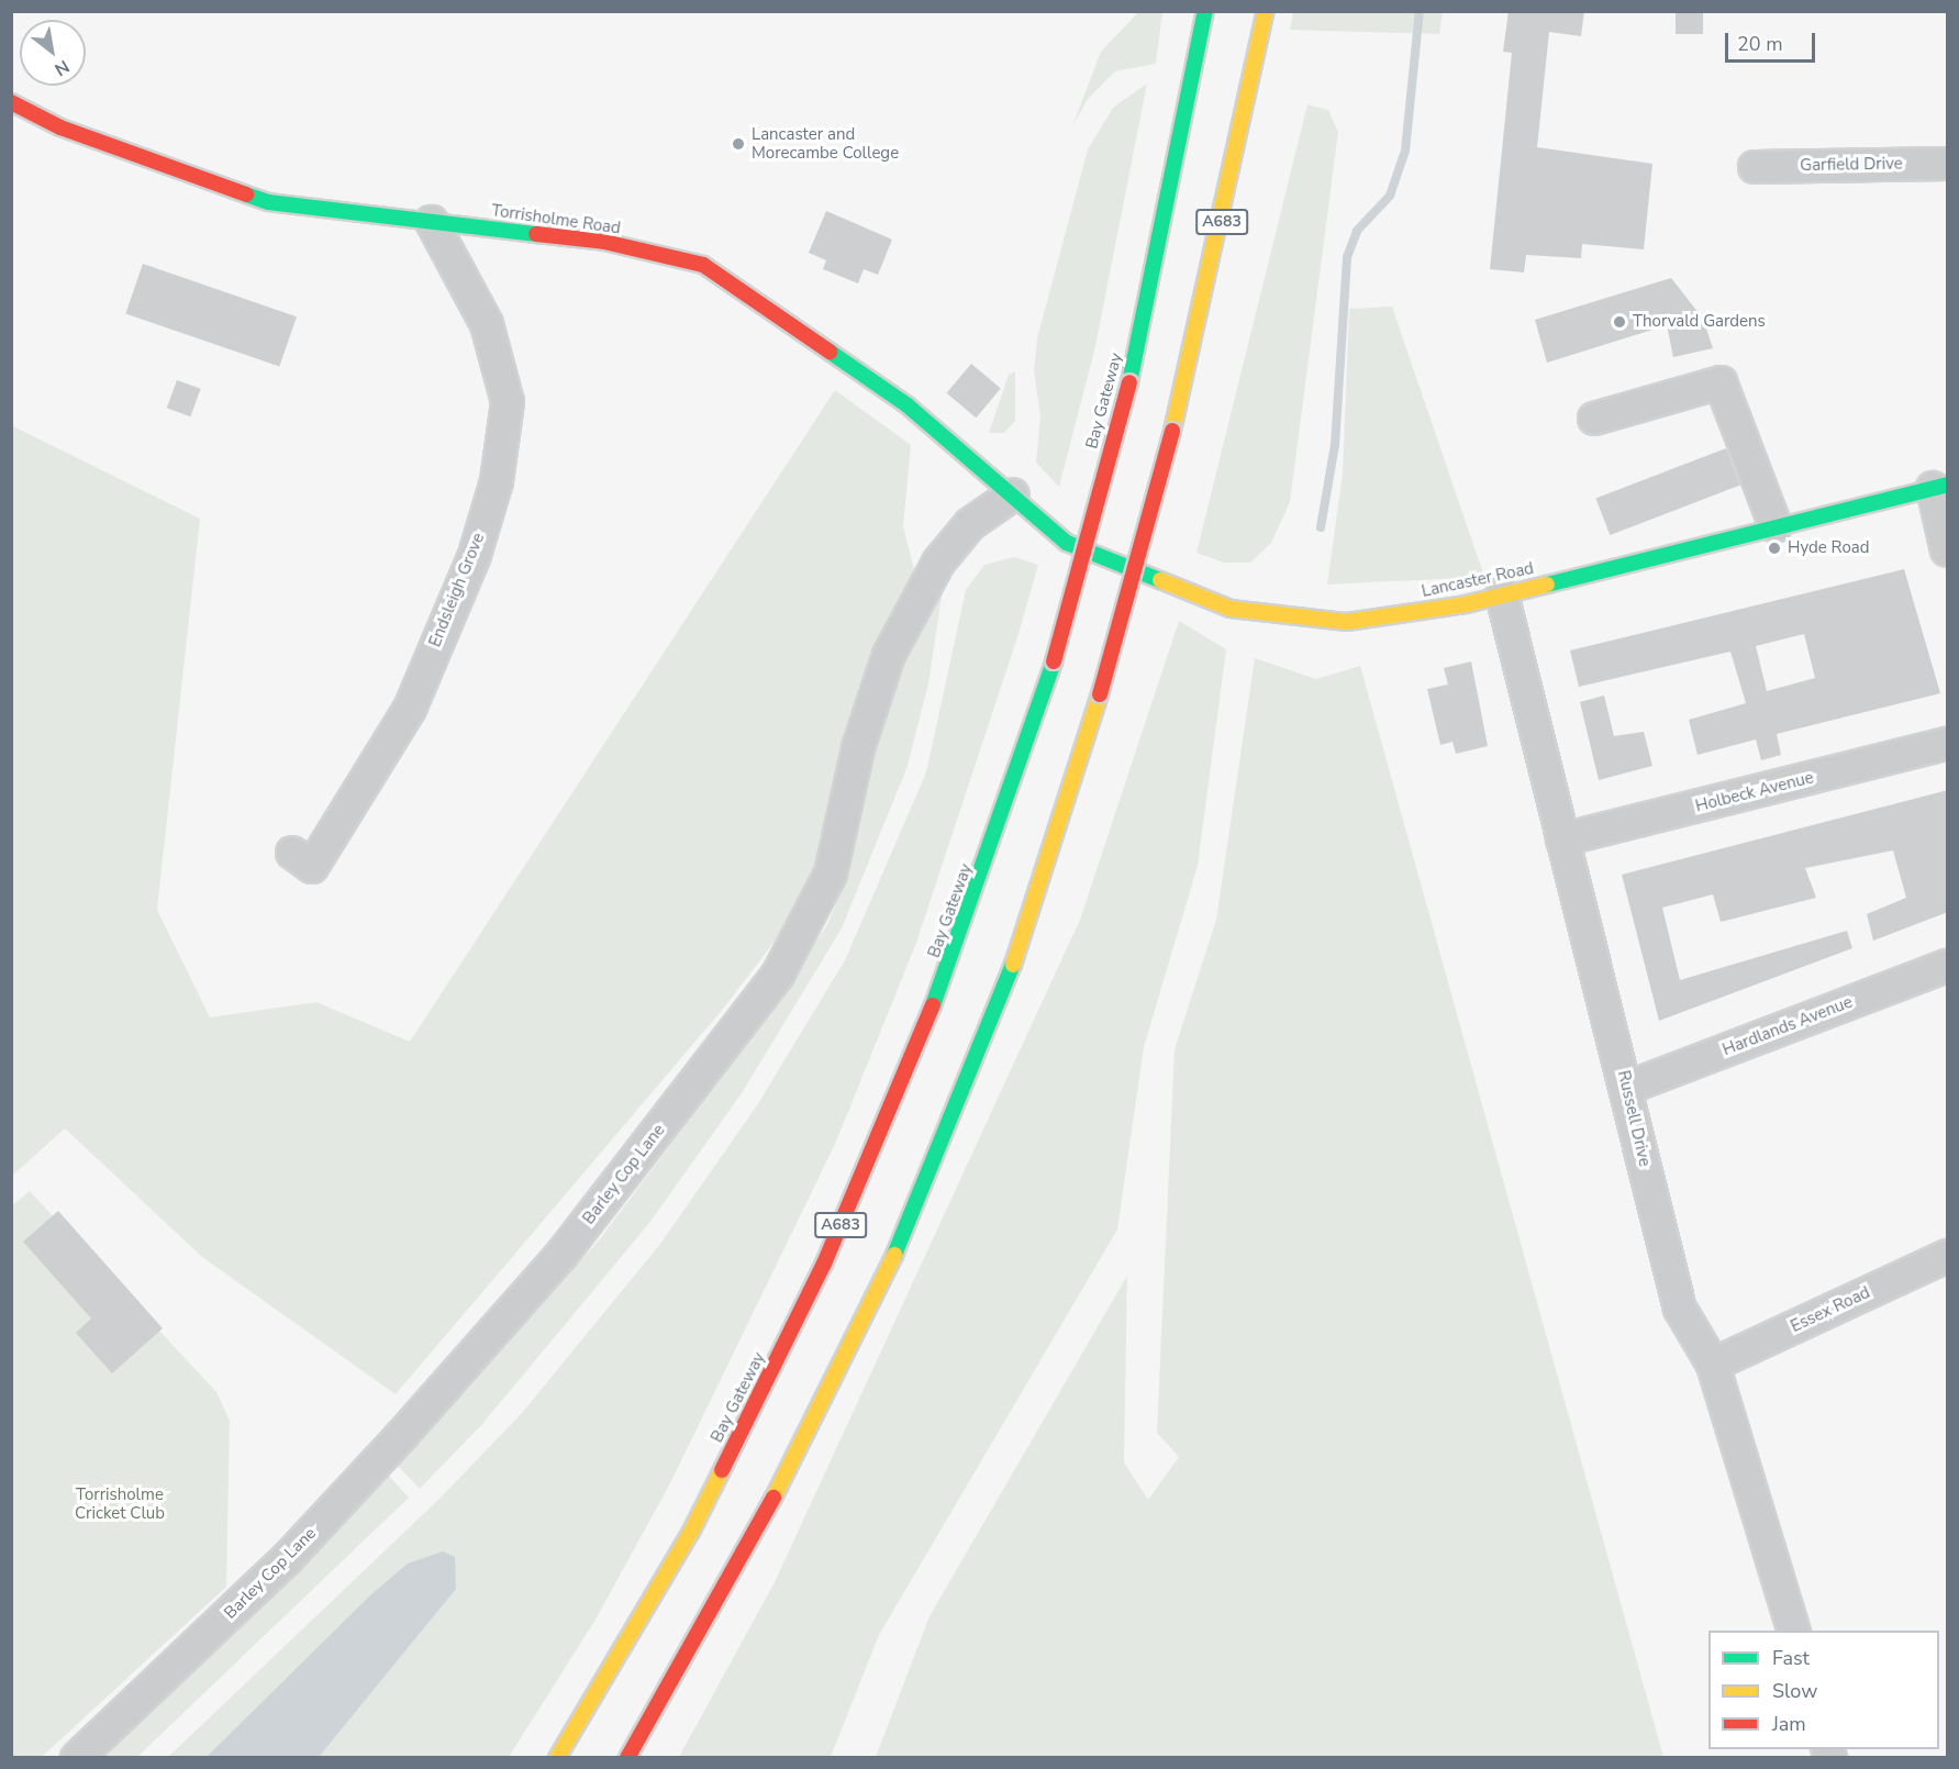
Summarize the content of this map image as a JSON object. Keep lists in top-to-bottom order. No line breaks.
{"streets":{"main road":["Torrisholme Road","A683","Bay Gateway","Lancaster Road"],"street":["Garfield Drive","Endsleigh Grove","Holbeck Avenue","Hardlands Avenue","Russell Drive","Barley Cop Lane","Essex Road"]},"crossings":[["Torrisholme Road","Lancaster Road"],["Torrisholme Road","Endsleigh Grove"],["Torrisholme Road","Barley Cop Lane"],["Lancaster Road","Russell Drive"],["Lancaster Road","Barley Cop Lane"],["Holbeck Avenue","Russell Drive"],["Hardlands Avenue","Russell Drive"],["Russell Drive","Essex Road"]],"parks":["Torrisholme Cricket Club"],"places":["Lancaster and Morecambe College","Thorvald Gardens","Hyde Road"],"legend":["Fast","Slow","Jam"],"scale_bar":"20 m","north":"bottom right"}
